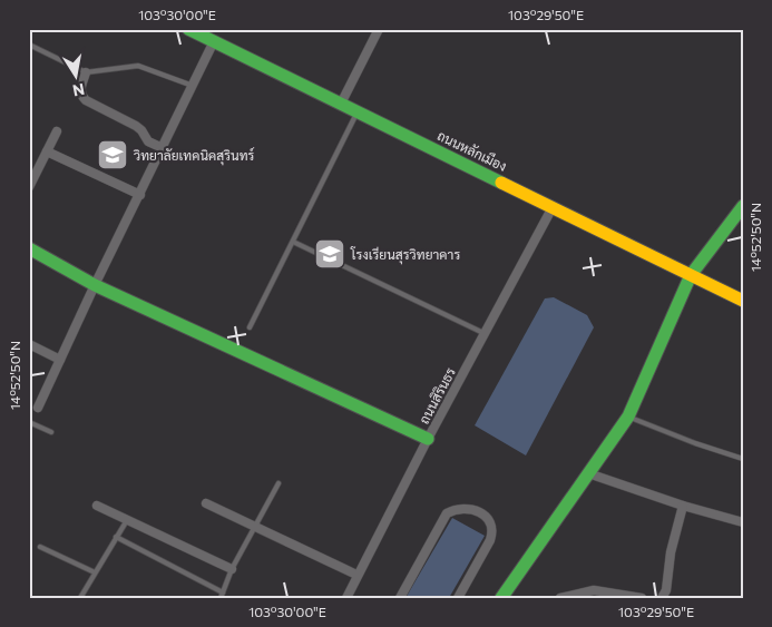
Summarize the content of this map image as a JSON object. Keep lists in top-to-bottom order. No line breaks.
{"streets":{"street":["ถนนหลักเมือง","ถนนสิรินธร"]},"crossings":[["ถนนหลักเมือง","ถนนสิรินธร"]],"places":{"school or university":["วิทยาลัยเทคนิคสุรินทร์","โรงเรียนสุรวิทยาคาร"]},"north":"bottom","coordinates":["103°30'00\"E","103°29'50\"E","14°52'50\"N"]}
